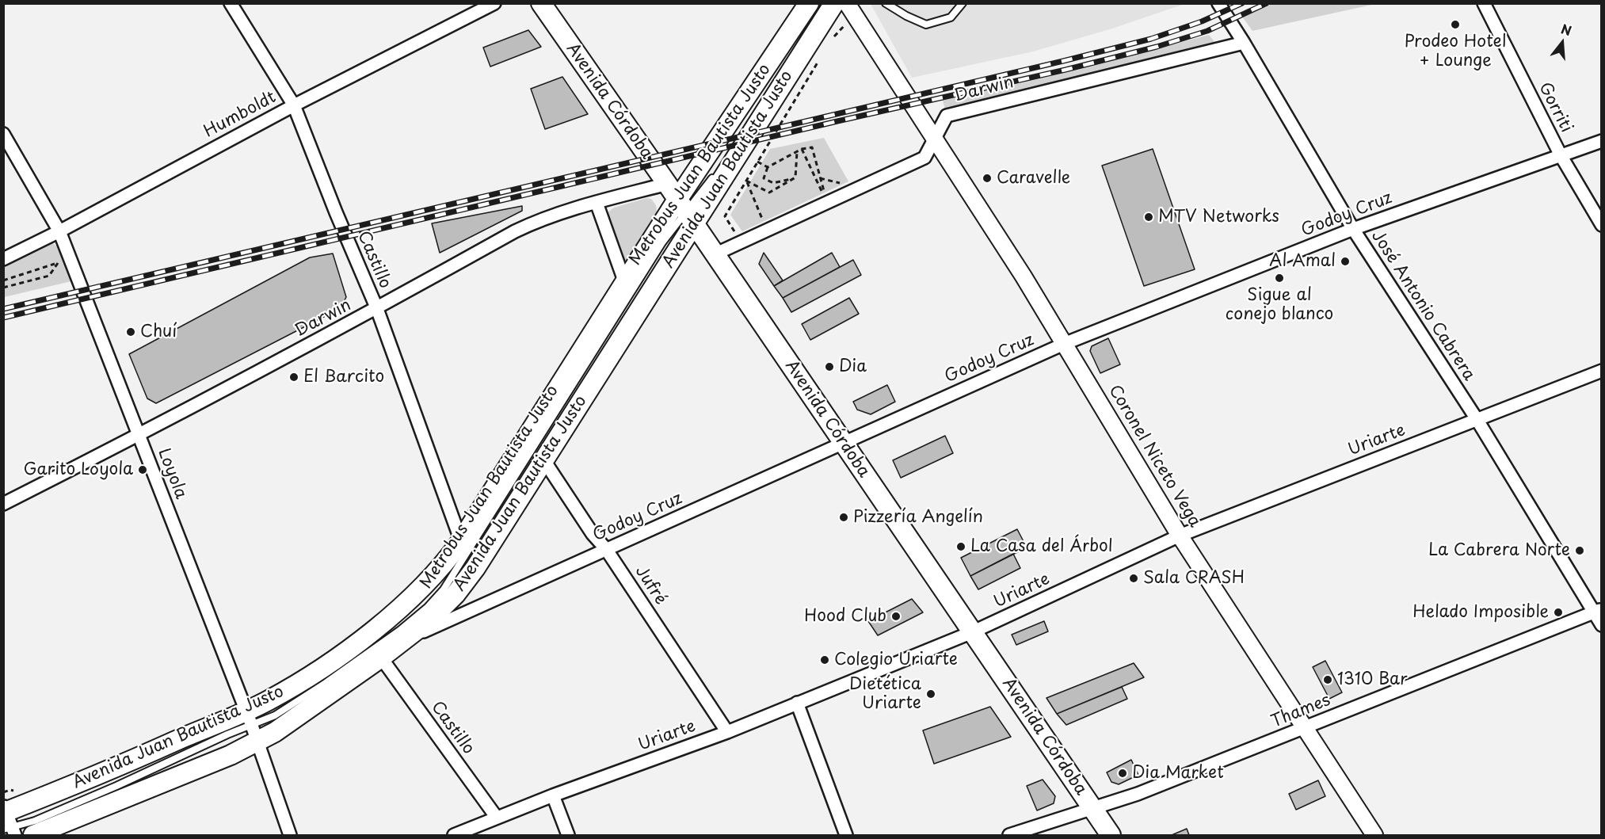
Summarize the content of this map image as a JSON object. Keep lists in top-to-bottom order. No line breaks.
{"streets":{"main road":["Avenida Córdoba","Avenida Juan Bautista Justo"],"street":["Darwin","Gorriti","Humboldt","Godoy Cruz","Castillo","José Antonio Cabrera","Uriarte","Coronel Niceto Vega","Loyola","Jufré","Thames"],"lane":["Metrobus Juan Bautista Justo"]},"crossings":[["Darwin","Avenida Córdoba"],["Darwin","Metrobus Juan Bautista Justo"],["Darwin","Avenida Juan Bautista Justo"],["Darwin","Castillo"],["Darwin","José Antonio Cabrera"],["Darwin","Coronel Niceto Vega"],["Darwin","Loyola"],["Avenida Córdoba","Metrobus Juan Bautista Justo"],["Avenida Córdoba","Avenida Juan Bautista Justo"],["Avenida Córdoba","Godoy Cruz"],["Avenida Córdoba","Uriarte"],["Avenida Córdoba","Thames"],["Gorriti","Godoy Cruz"],["Humboldt","Castillo"],["Humboldt","Loyola"],["Metrobus Juan Bautista Justo","Avenida Juan Bautista Justo"],["Metrobus Juan Bautista Justo","Loyola"],["Avenida Juan Bautista Justo","Godoy Cruz"],["Avenida Juan Bautista Justo","Castillo"],["Avenida Juan Bautista Justo","Loyola"],["Avenida Juan Bautista Justo","Jufré"],["Godoy Cruz","José Antonio Cabrera"],["Godoy Cruz","Coronel Niceto Vega"],["Godoy Cruz","Jufré"],["Castillo","Uriarte"],["José Antonio Cabrera","Uriarte"],["José Antonio Cabrera","Thames"],["Uriarte","Coronel Niceto Vega"],["Uriarte","Jufré"],["Coronel Niceto Vega","Thames"]],"places":["Prodeo Hotel + Lounge","Caravelle","MTV Networks","Al Amal","Sigue al conejo blanco","Chuí","Dia","El Barcito","Garito Loyola","Pizzería Angelín","La Casa del Árbol","La Cabrera Norte","Sala CRASH","Helado Imposible","Hood Club","Colegio Uriarte","1310 Bar","Dietética Uriarte","Dia Market"],"north":"top"}
